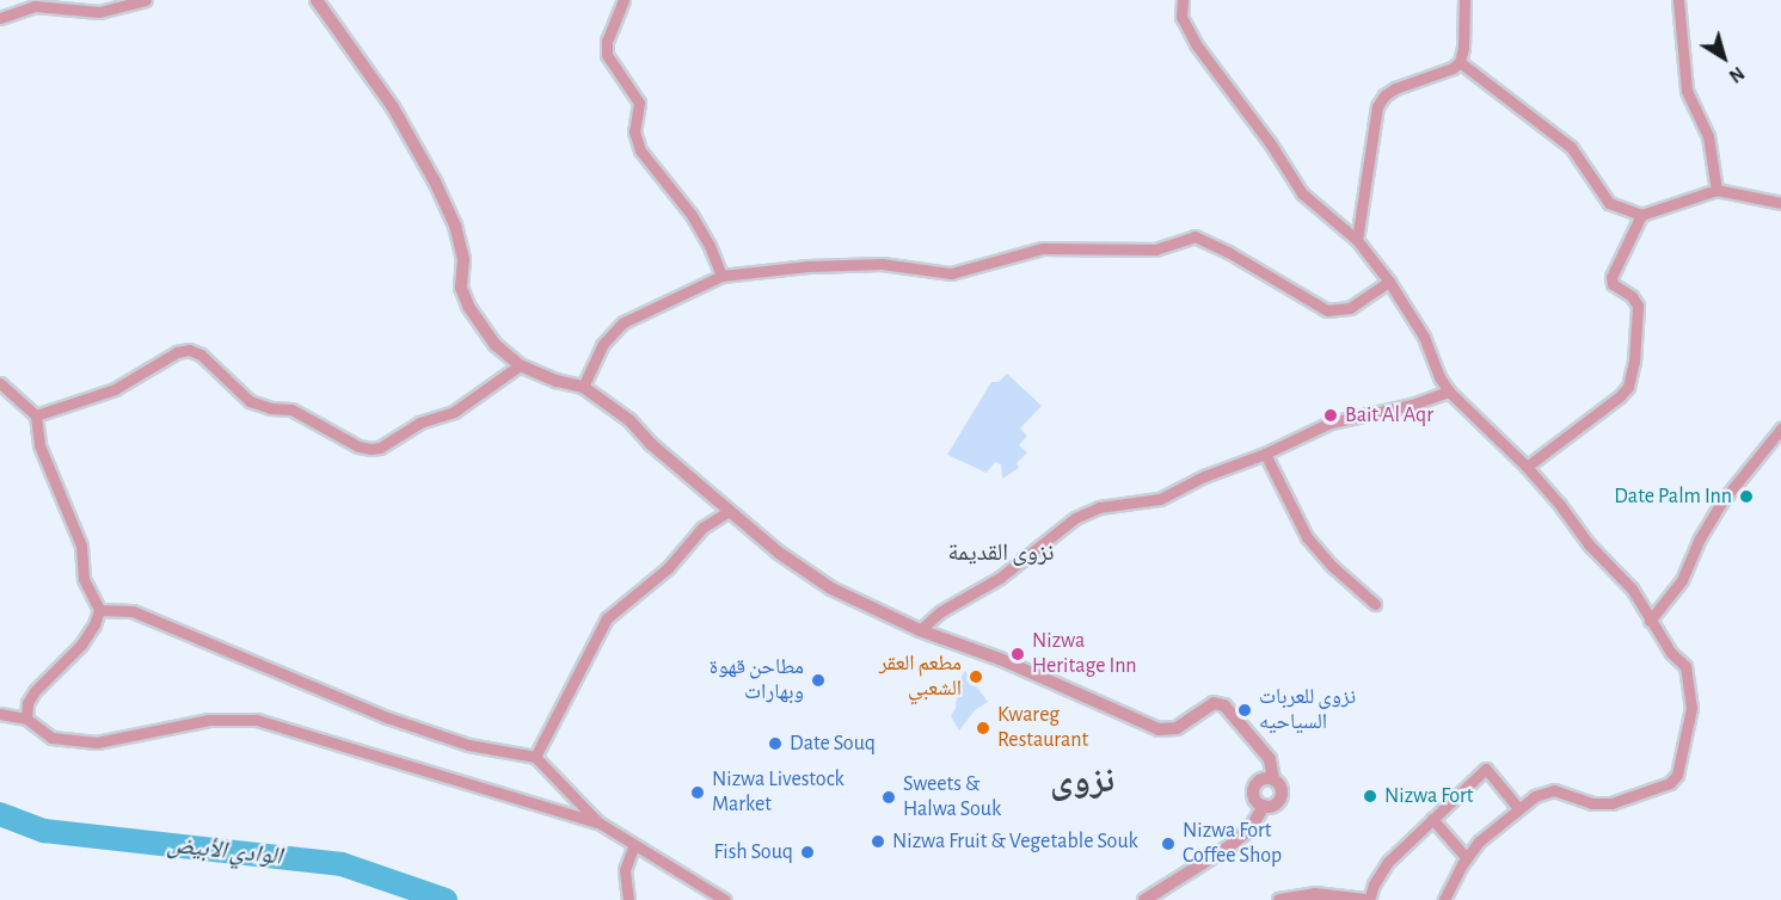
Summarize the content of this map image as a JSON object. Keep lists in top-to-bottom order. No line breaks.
{"districts":["نزوى القديمة","نزوى"],"water":["الوادي الأبيض"],"places":["Bait Al Aqr","Date Palm Inn","Nizwa Heritage Inn","مطعم العقر الشعبي","مطاحن قهوة وبهارات","نزوى للعربات السياحيه","Kwareg Restaurant","Date Souq","Nizwa Livestock Market","Nizwa Fort","Sweets & Halwa Souk","Nizwa Fruit & Vegetable Souk","Nizwa Fort Coffee Shop","Fish Souq"],"north":"bottom right"}
